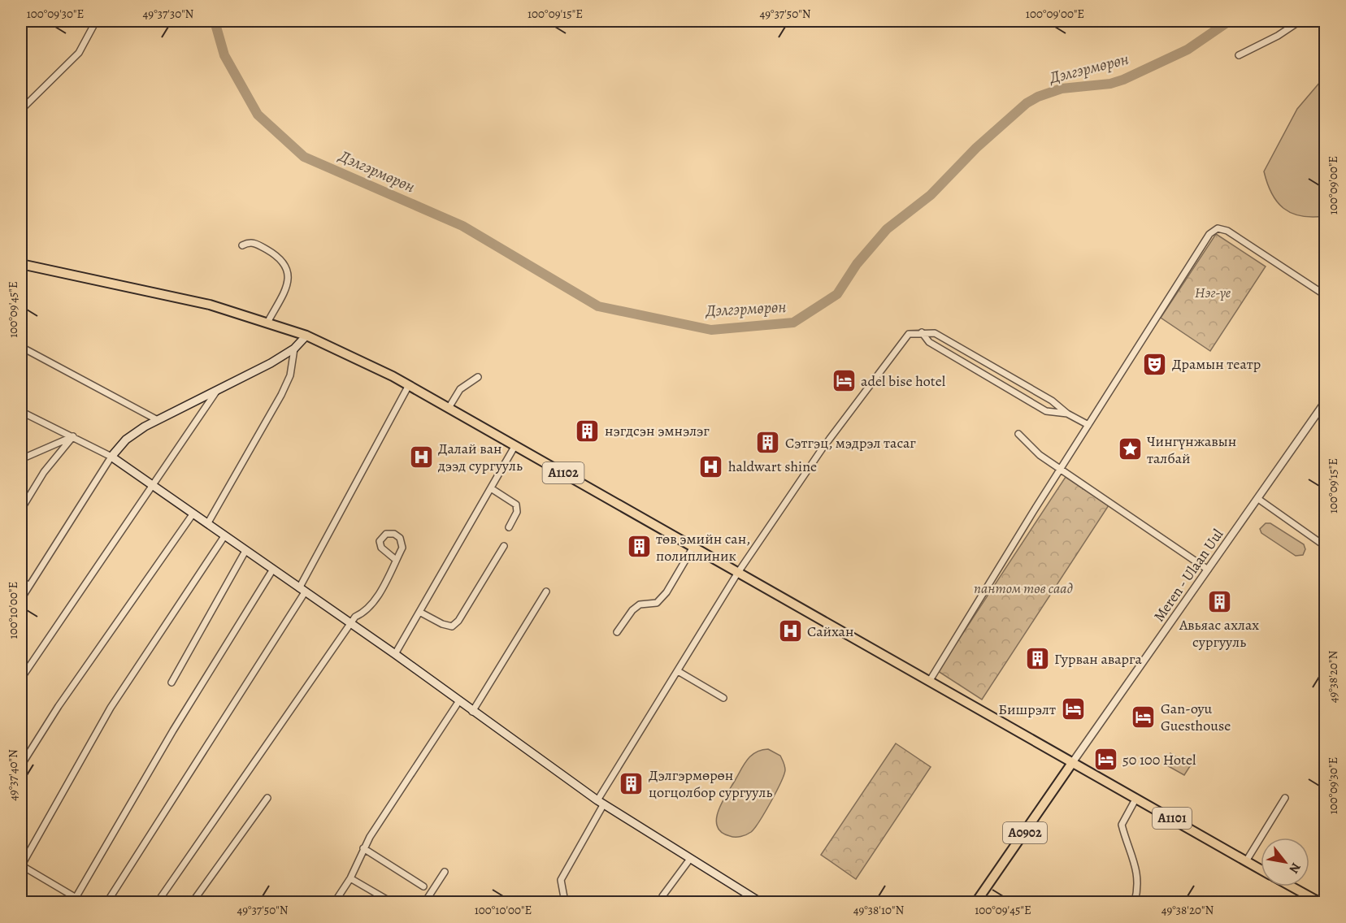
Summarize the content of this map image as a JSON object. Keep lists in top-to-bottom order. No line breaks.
{"streets":{"main road":["A1102","A1101","A0902"],"street":["Meren - Ulaan Uul"]},"crossings":[["A1102","Meren - Ulaan Uul"],["A1102","A1101"],["A1102","A0902"],["Meren - Ulaan Uul","A1101"],["Meren - Ulaan Uul","A0902"],["A1101","A0902"]],"water":["Дэлгэрмөрөн"],"parks":["Нэг-үе","пантом төв саад"],"places":{"theatre":["Драмын театр"],"hotel":["adel bise hotel","Бишрэлт","Gan-oyu Guesthouse","50 100 Hotel"],"building":["нэгдсэн эмнэлэг","Сэтгэц, мэдрэл тасаг","төв эмийн сан, полиплиник","Авьяас ахлах сургууль","Гурван аварга","Дэлгэрмөрөн цогцолбор сургууль"],"place":["Чингүнжавын талбай"],"hospital":["Далай ван дээд сургууль","haldwart shine","Сайхан"]},"north":"bottom right","coordinates":["100°09'30\"E","49°37'30\"N","100°09'15\"E","49°37'50\"N","100°09'00\"E","100°09'45\"E","100°10'00\"E","49°38'20\"N","49°37'40\"N","49°38'10\"N"]}
